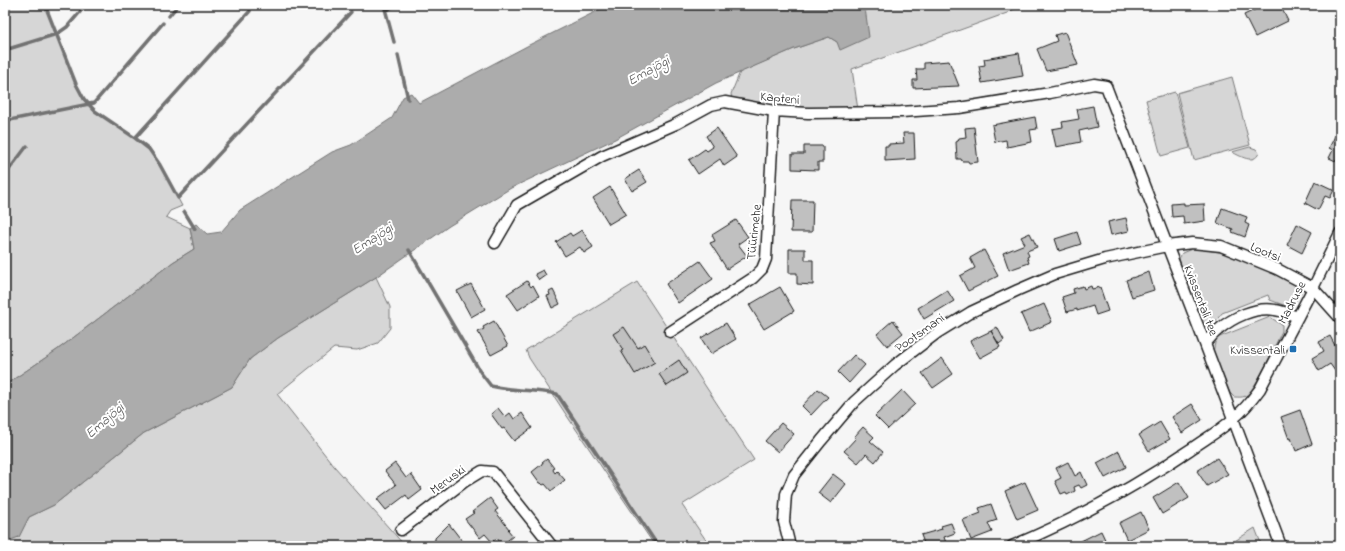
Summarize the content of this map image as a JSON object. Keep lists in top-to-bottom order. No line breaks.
{"streets":{"street":["Kapteni","Tüürimehe","Lootsi","Kvissentali tee","Madruse","Pootsmani","Meruski"]},"crossings":[["Kapteni","Tüürimehe"],["Kapteni","Kvissentali tee"],["Lootsi","Kvissentali tee"],["Lootsi","Madruse"],["Lootsi","Pootsmani"],["Kvissentali tee","Madruse"],["Kvissentali tee","Pootsmani"]],"water":["Emajõgi"],"places":{"transit":["Kvissentali"]}}
